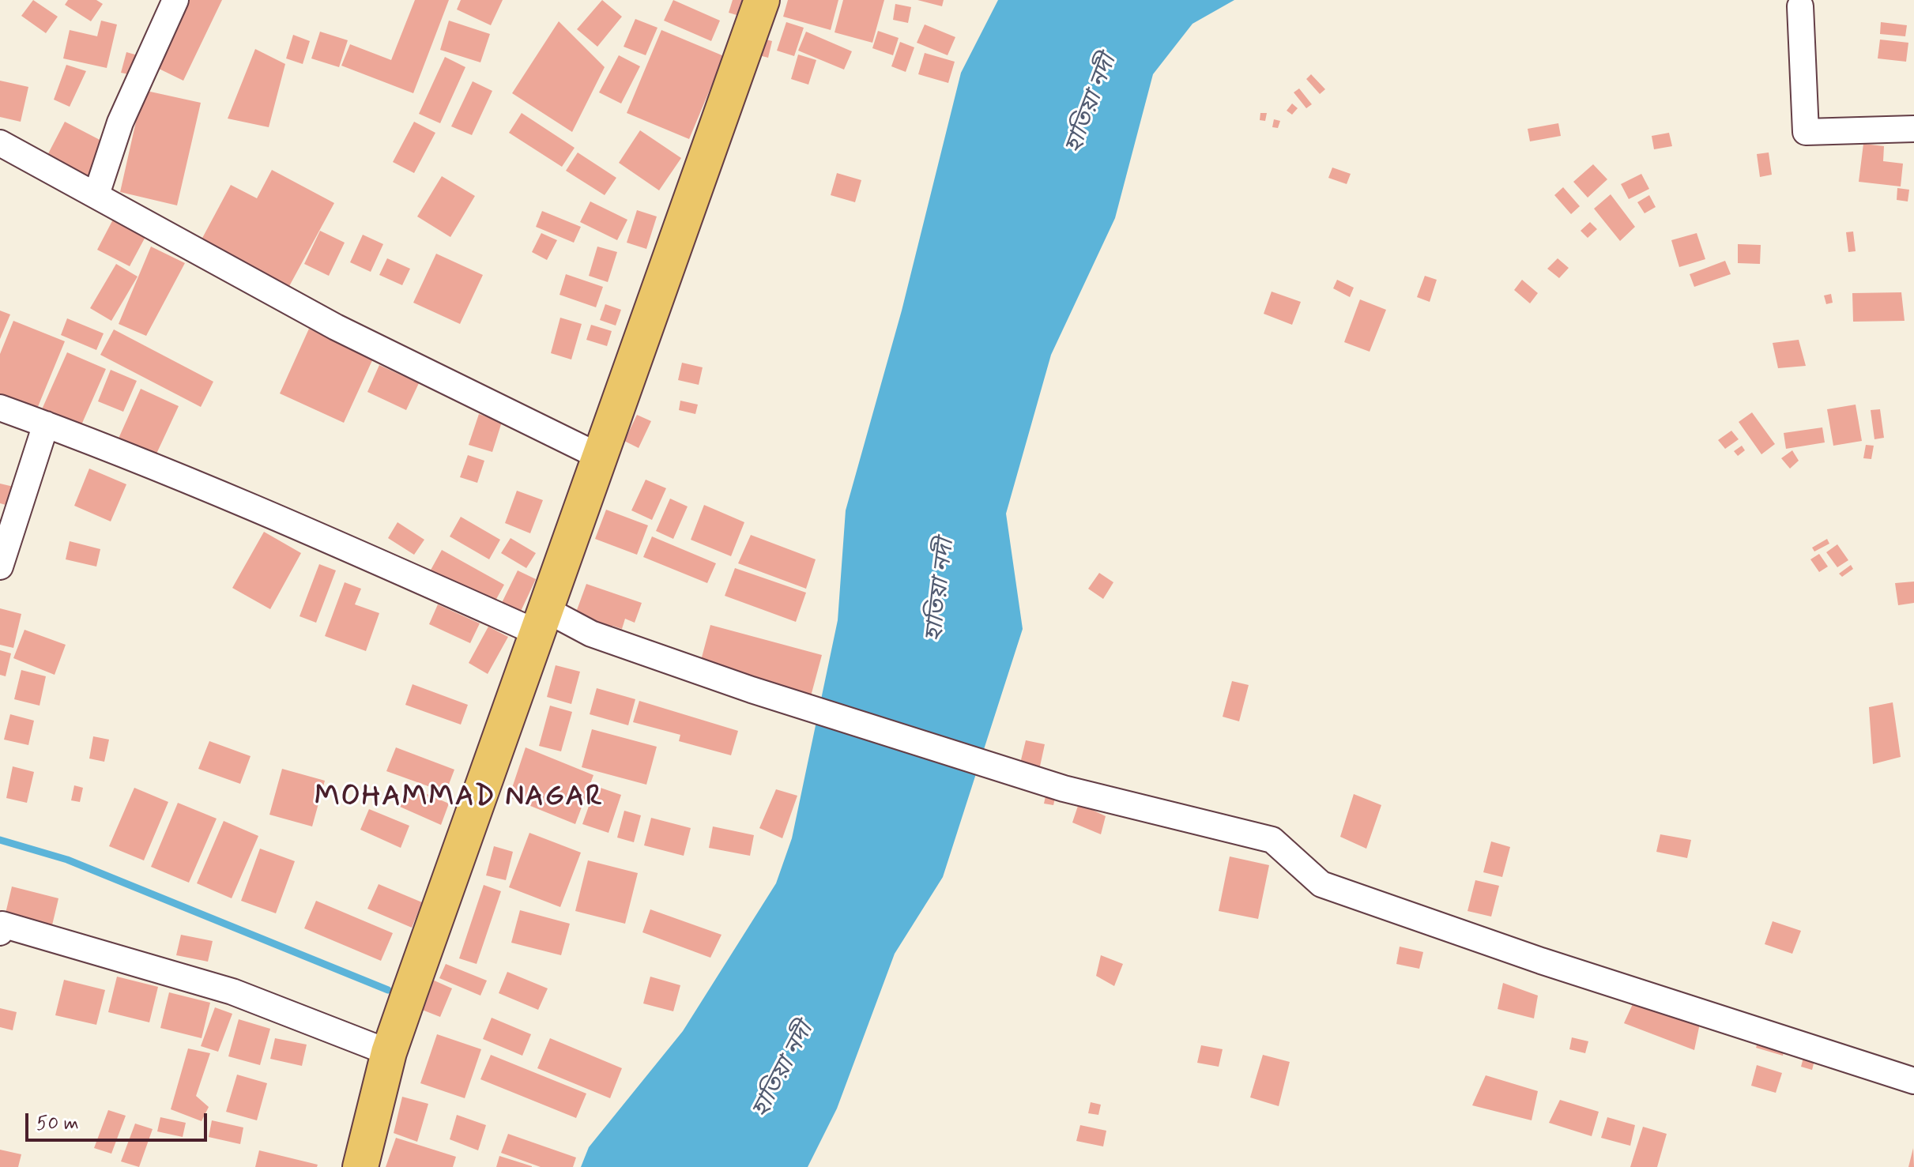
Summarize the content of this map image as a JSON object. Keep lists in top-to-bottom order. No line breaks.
{"districts":["MOHAMMAD NAGAR"],"water":["হাতিয়া নদী"],"scale_bar":"50 m"}
